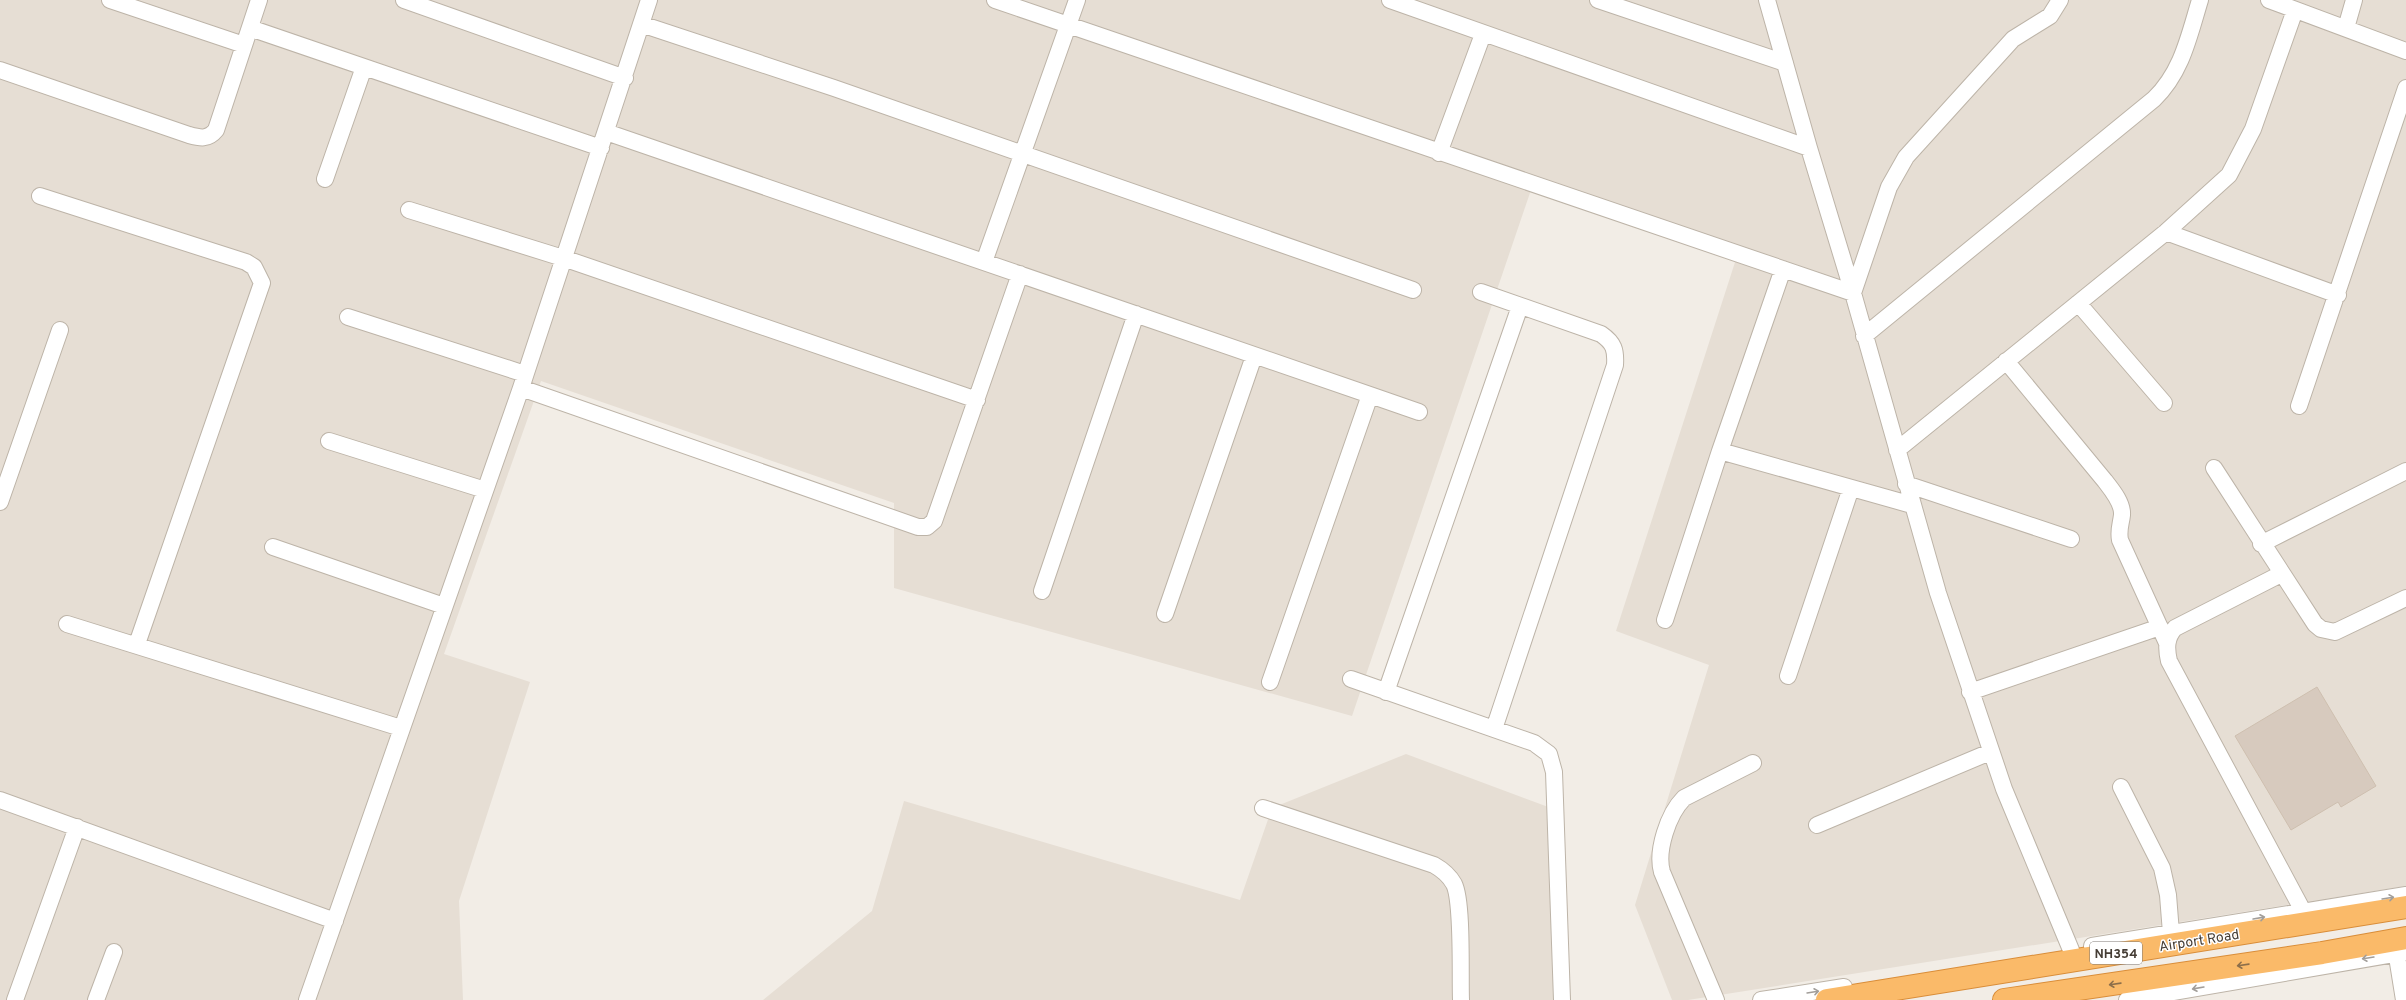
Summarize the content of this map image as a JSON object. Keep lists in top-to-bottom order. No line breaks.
{"streets":{"highway":["Airport Road","NH354"]}}
